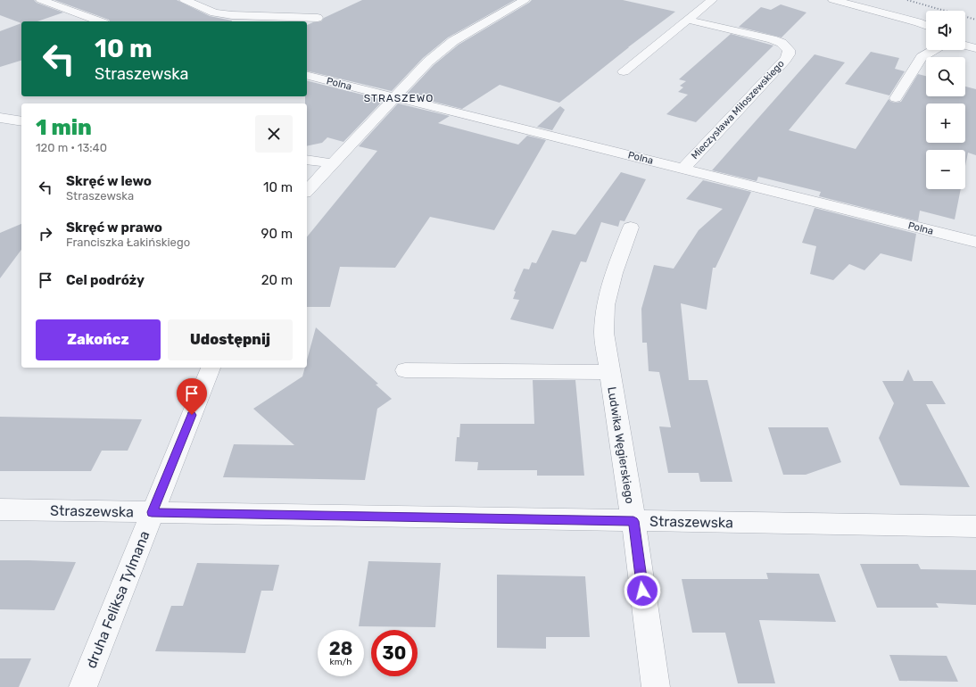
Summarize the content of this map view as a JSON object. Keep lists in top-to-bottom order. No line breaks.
{"streets":{"street":["Polna","Mieczysława Miłoszewskiego","Ludwika Węgierskiego","Straszewska","druha Feliksa Tylmana"]},"crossings":[["Polna","Mieczysława Miłoszewskiego"],["Ludwika Węgierskiego","Straszewska"],["Straszewska","druha Feliksa Tylmana"]],"districts":["STRASZEWO"],"page":{"map_buttons":["+","−"],"turn":["10 m","Straszewska"],"heading":["1 min","120 m · 13:40"],"list":[{"name":"Skręć w lewo","note":"Straszewska","value":"10 m"},{"name":"Skręć w prawo","note":"Franciszka Łakińskiego","value":"90 m"},{"name":"Cel podróży","value":"20 m"}],"buttons":["Zakończ","Udostępnij"],"speed":"28 km/h","limit":"30"}}
